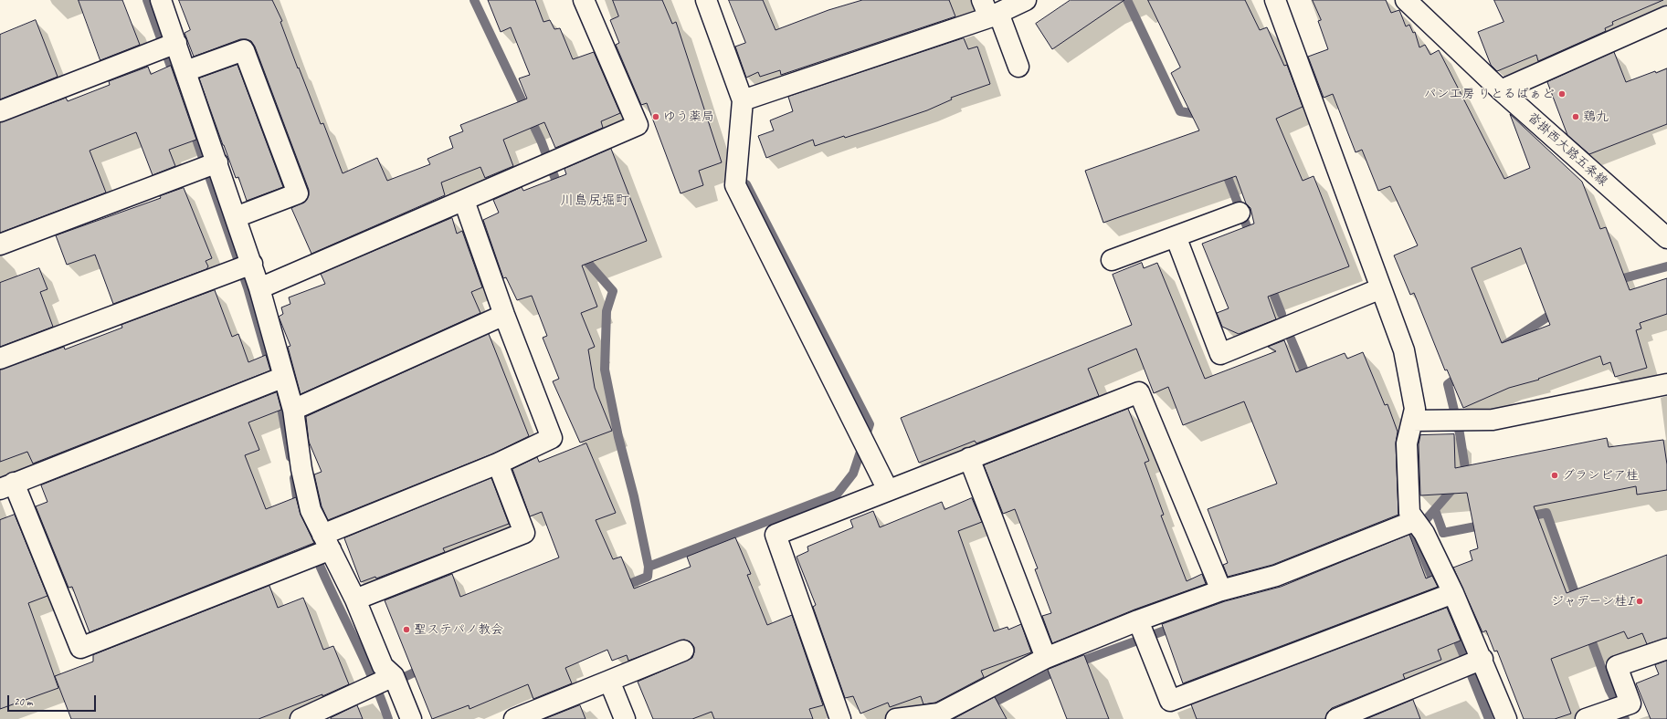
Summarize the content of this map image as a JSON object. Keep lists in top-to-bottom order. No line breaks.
{"streets":{"street":["沓掛西大路五条線"]},"districts":["川島尻堀町"],"places":["パン工房 りとるばぁど","ゆう薬局","鶏九","グランビア桂","ジャデーン桂I","聖ステパノ教会"],"scale_bar":"20 m"}
